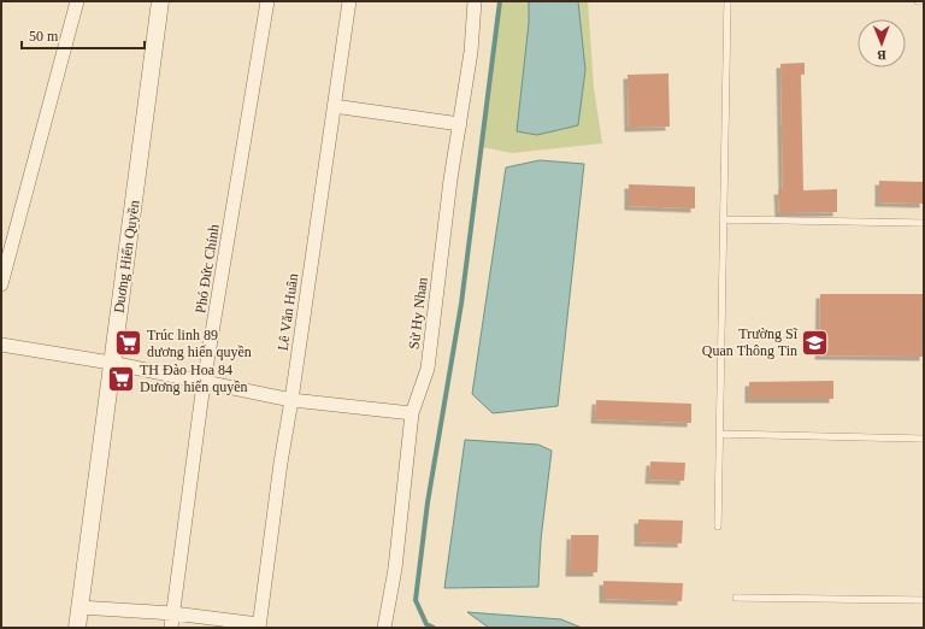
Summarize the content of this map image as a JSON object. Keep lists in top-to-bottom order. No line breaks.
{"streets":{"street":["Duơng Hiến Quyền","Phó Đức Chính","Lê Văn Huân","Sử Hy Nhan"]},"places":{"school or university":["Trường Sĩ Quan Thông Tin"],"supermarket":["Trúc linh 89 dương hiến quyền","TH Đào Hoa 84 Dương hiến quyền"]},"scale_bar":"50 m","north":"bottom"}
